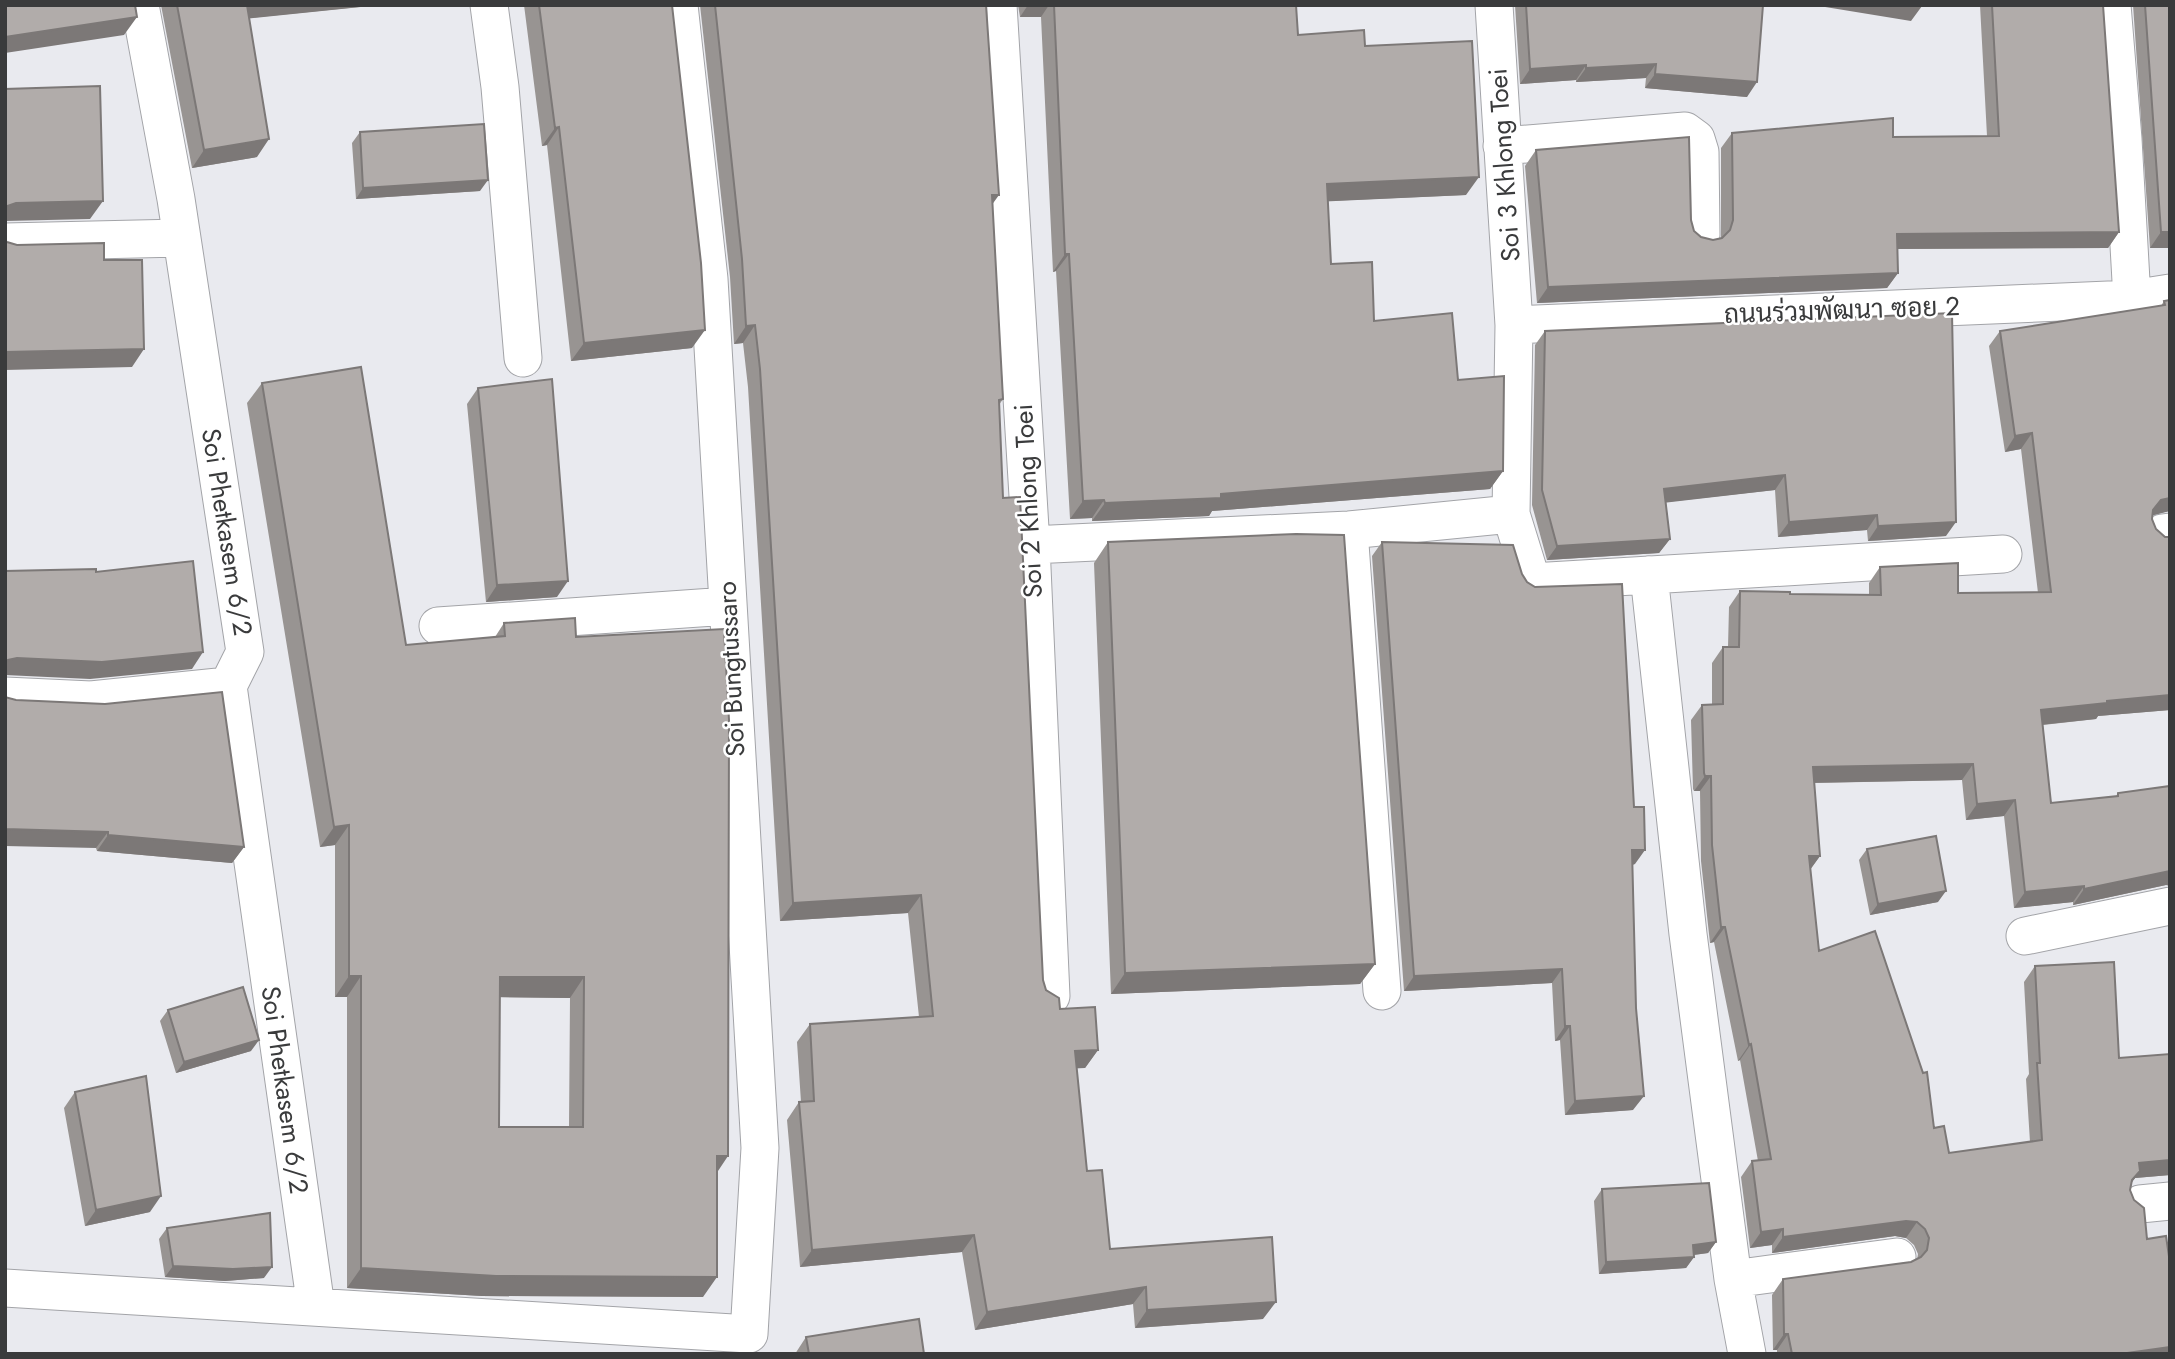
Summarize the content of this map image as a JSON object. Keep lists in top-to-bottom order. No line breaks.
{"streets":{"street":["Soi 3 Khlong Toei","ถนนร่วมพัฒนา ซอย 2","Soi 2 Khlong Toei","Soi Phetkasem 6/2","Soi Bungtussaro"]},"crossings":[["Soi 3 Khlong Toei","ถนนร่วมพัฒนา ซอย 2"],["Soi Phetkasem 6/2","Soi Bungtussaro"]]}
